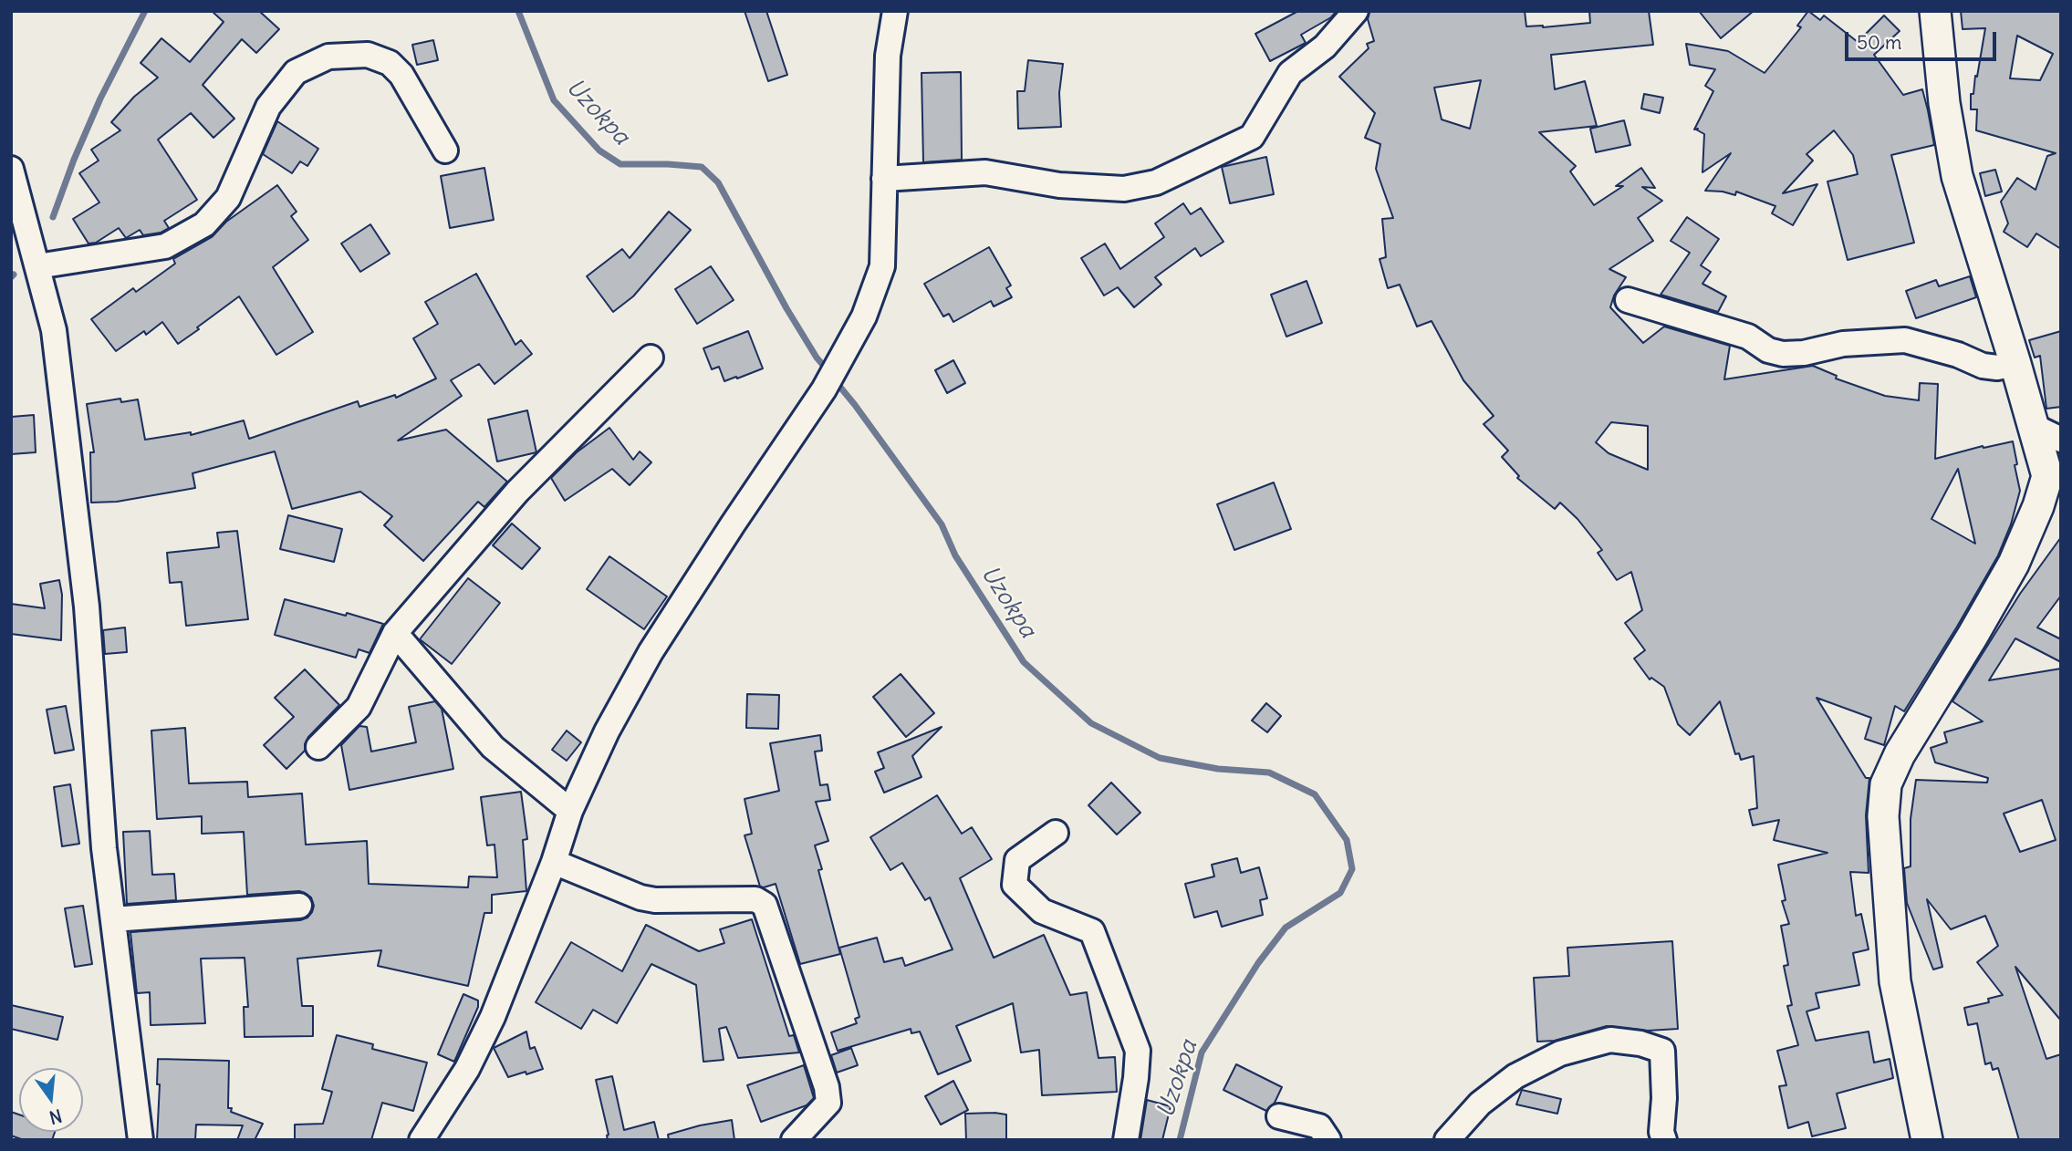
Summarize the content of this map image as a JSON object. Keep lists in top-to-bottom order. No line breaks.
{"water":["Uzokpa"],"scale_bar":"50 m","north":"bottom"}
